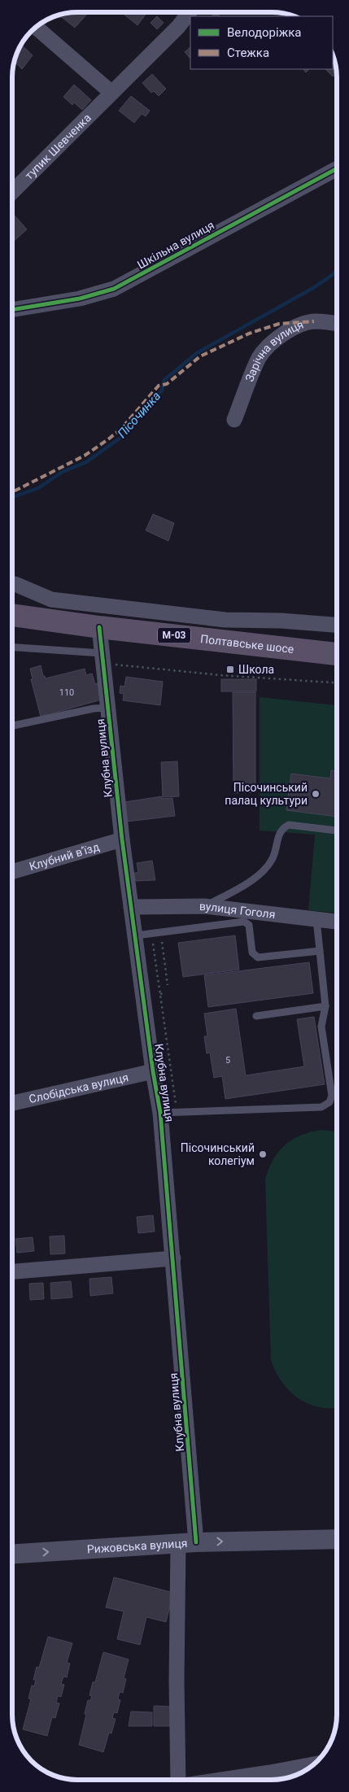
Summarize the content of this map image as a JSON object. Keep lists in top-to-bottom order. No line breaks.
{"streets":{"highway":["М-03","Полтавське шосе"],"street":["тупик Шевченка","Шкільна вулиця","Зарічна вулиця","Клубна вулиця","Клубний в’їзд","вулиця Гоголя","Слобідська вулиця","Рижовська вулиця"]},"crossings":[["Полтавське шосе","Клубна вулиця"],["Клубна вулиця","Клубний в’їзд"],["Клубна вулиця","вулиця Гоголя"],["Клубна вулиця","Слобідська вулиця"],["Клубна вулиця","Рижовська вулиця"]],"one_way":["Рижовська вулиця"],"water":["Пісочинка"],"places":{"transit":["Школа"],"other":["Пісочинський палац культури","Пісочинський колегіум"]},"house_numbers":["110","5"],"legend":["Велодоріжка","Стежка"]}
